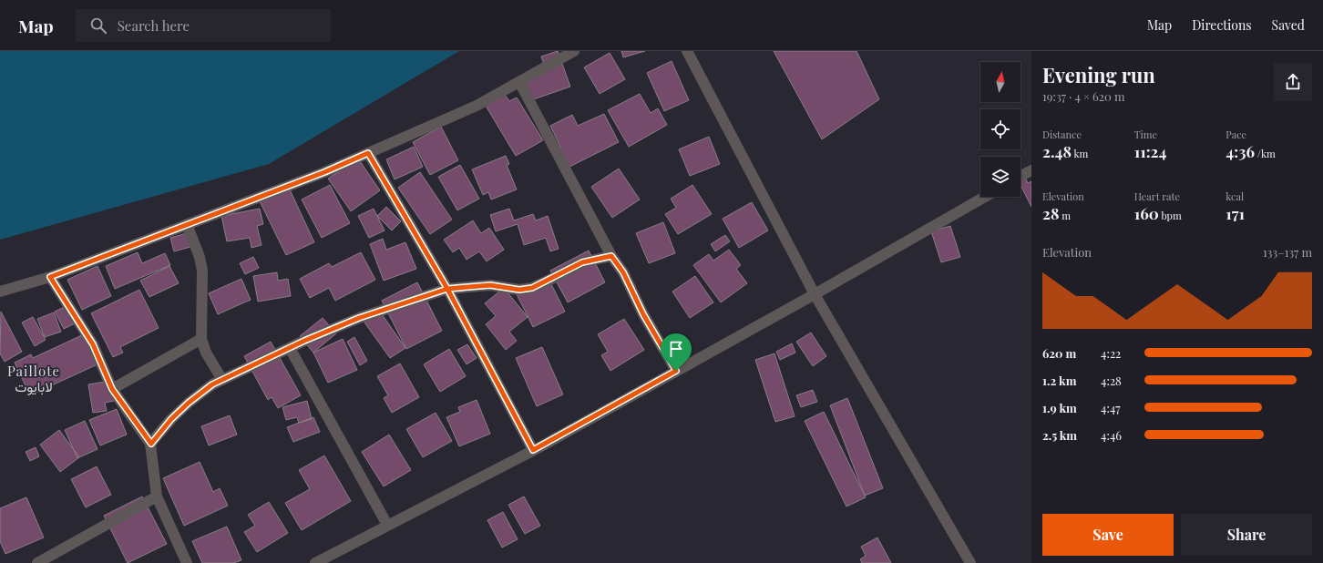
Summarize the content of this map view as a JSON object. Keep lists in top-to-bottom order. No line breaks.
{"districts":["Paillote لابايوت"],"north":"top","page":{"header":"Map","search":"Search here","nav":["Map","Directions","Saved"],"heading":["Evening run","19:37 · 4 × 620 m"],"stats":[["Distance","2.48 km"],["Time","11:24"],["Pace","4:36 /km"],["Elevation","28 m"],["Heart rate","160 bpm"],["kcal","171"]],"chart":["Elevation","133–137 m"],"list":[{"name":"620 m","note":"4:22"},{"name":"1.2 km","note":"4:28"},{"name":"1.9 km","note":"4:47"},{"name":"2.5 km","note":"4:46"}],"buttons":["Save","Share"]}}
